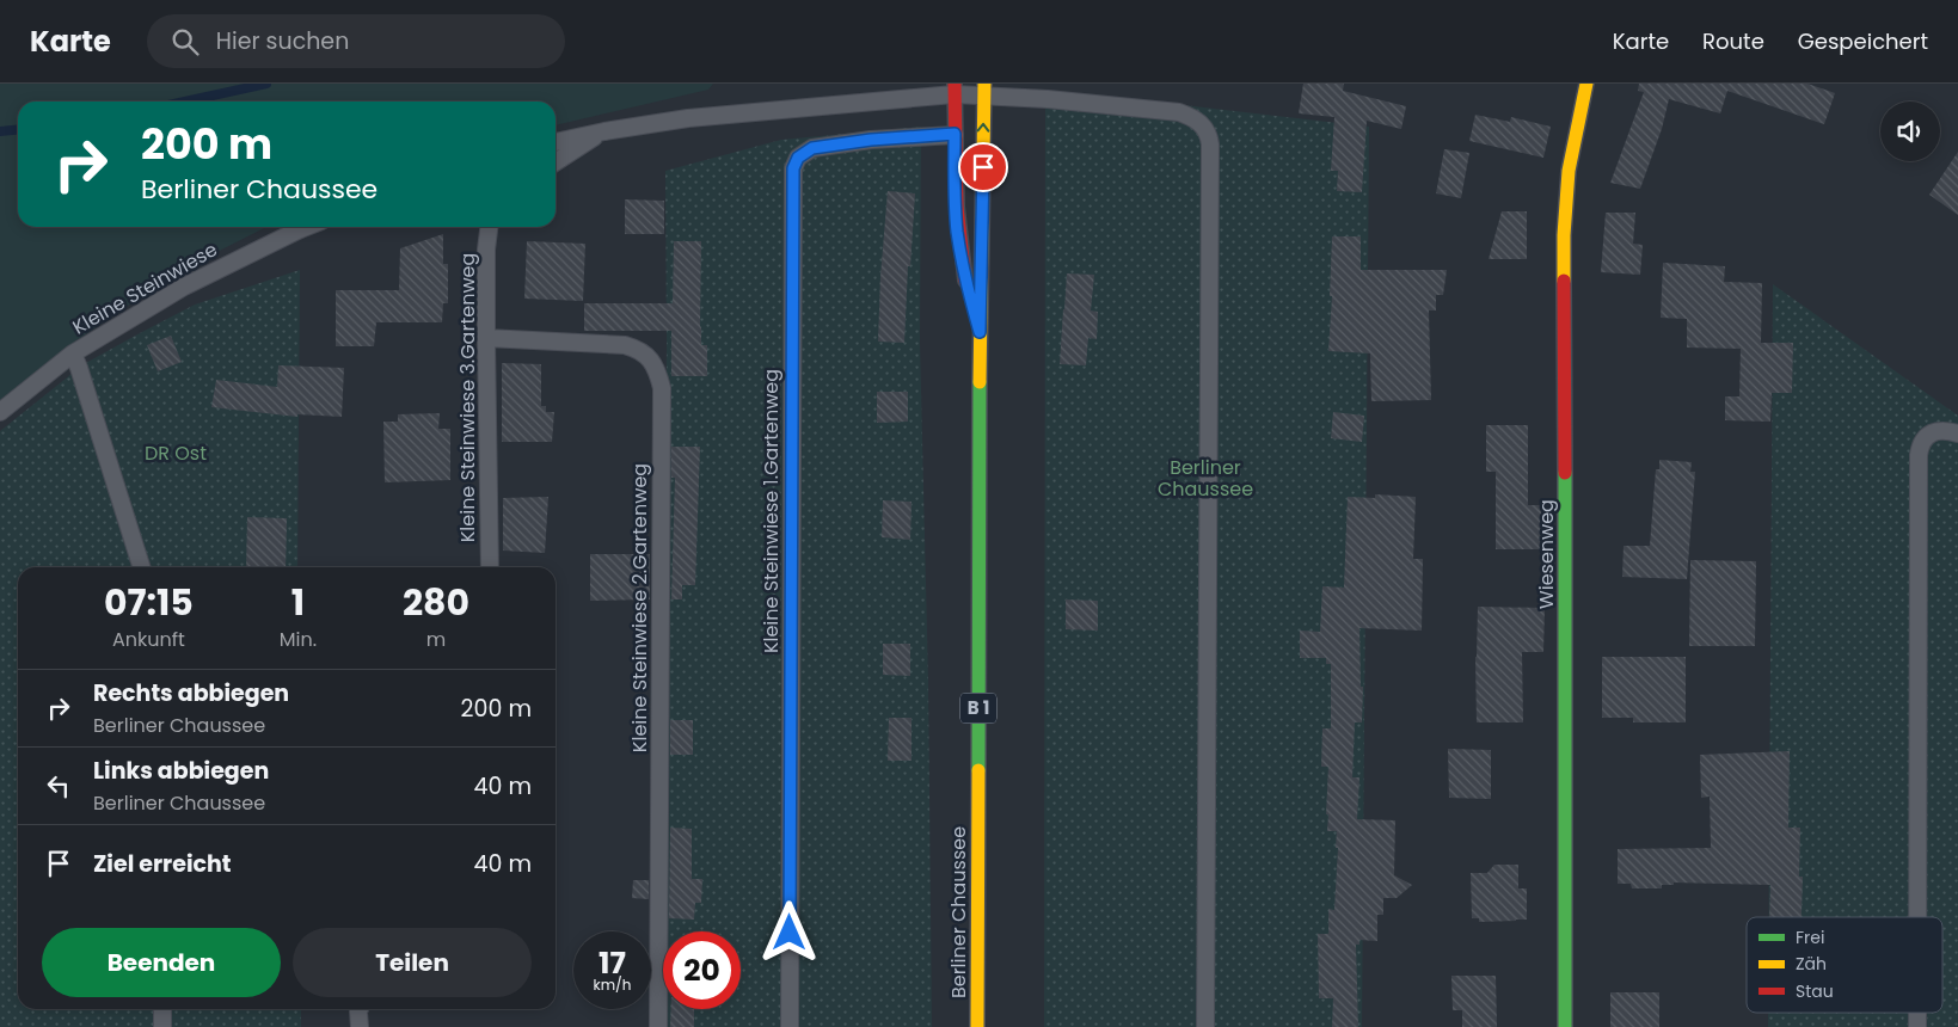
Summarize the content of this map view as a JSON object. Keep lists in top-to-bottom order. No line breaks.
{"streets":{"main road":["Wiesenweg","B 1","Berliner Chaussee"],"lane":["Kleine Steinwiese","Kleine Steinwiese 3.Gartenweg","Kleine Steinwiese 1.Gartenweg","Kleine Steinwiese 2.Gartenweg"]},"crossings":[["Kleine Steinwiese 3.Gartenweg","Kleine Steinwiese 2.Gartenweg"],["Kleine Steinwiese 1.Gartenweg","Berliner Chaussee"]],"parks":["DR Ost","Berliner Chaussee"],"legend":["Frei","Zäh","Stau"],"page":{"header":"Karte","search":"Hier suchen","nav":["Karte","Route","Gespeichert"],"turn":["200 m","Berliner Chaussee"],"eta":["07:15","Ankunft","1","Min.","280","m"],"list":[{"name":"Rechts abbiegen","note":"Berliner Chaussee","value":"200 m"},{"name":"Links abbiegen","note":"Berliner Chaussee","value":"40 m"},{"name":"Ziel erreicht","value":"40 m"}],"buttons":["Beenden","Teilen"],"speed":"17 km/h","limit":"20"}}
